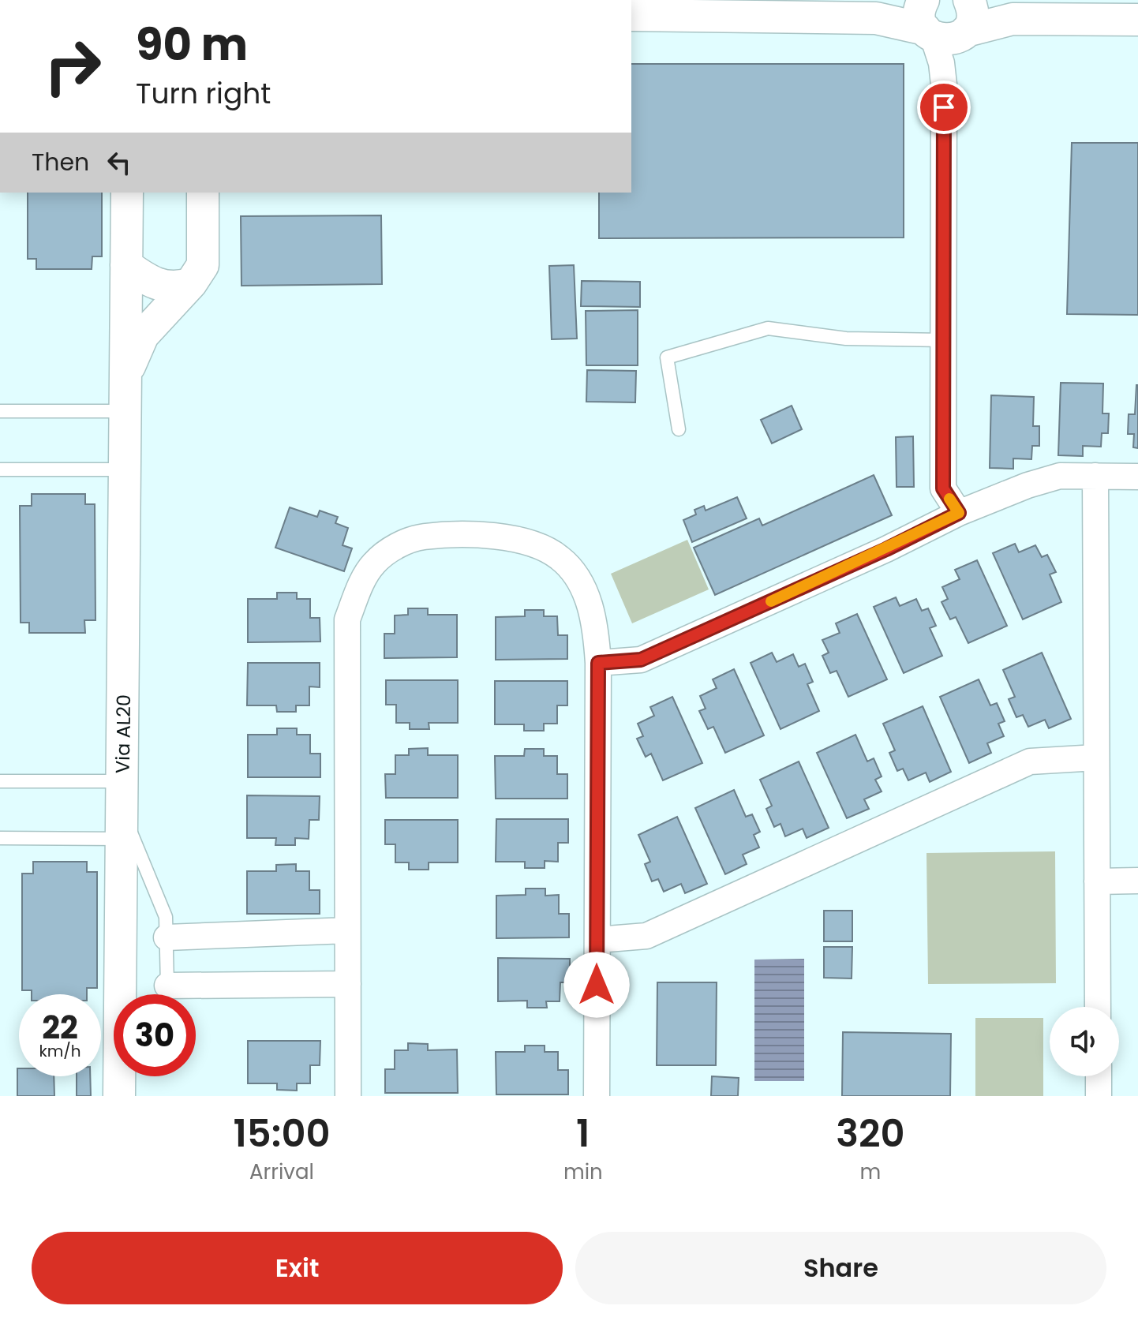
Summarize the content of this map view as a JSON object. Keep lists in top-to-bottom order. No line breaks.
{"streets":{"street":["Via AL20"]},"page":{"turn":["90 m","Turn right"],"then":"Then","speed":"22 km/h","limit":"30","eta":["15:00","Arrival","1","min","320","m"],"buttons":["Exit","Share"]}}
